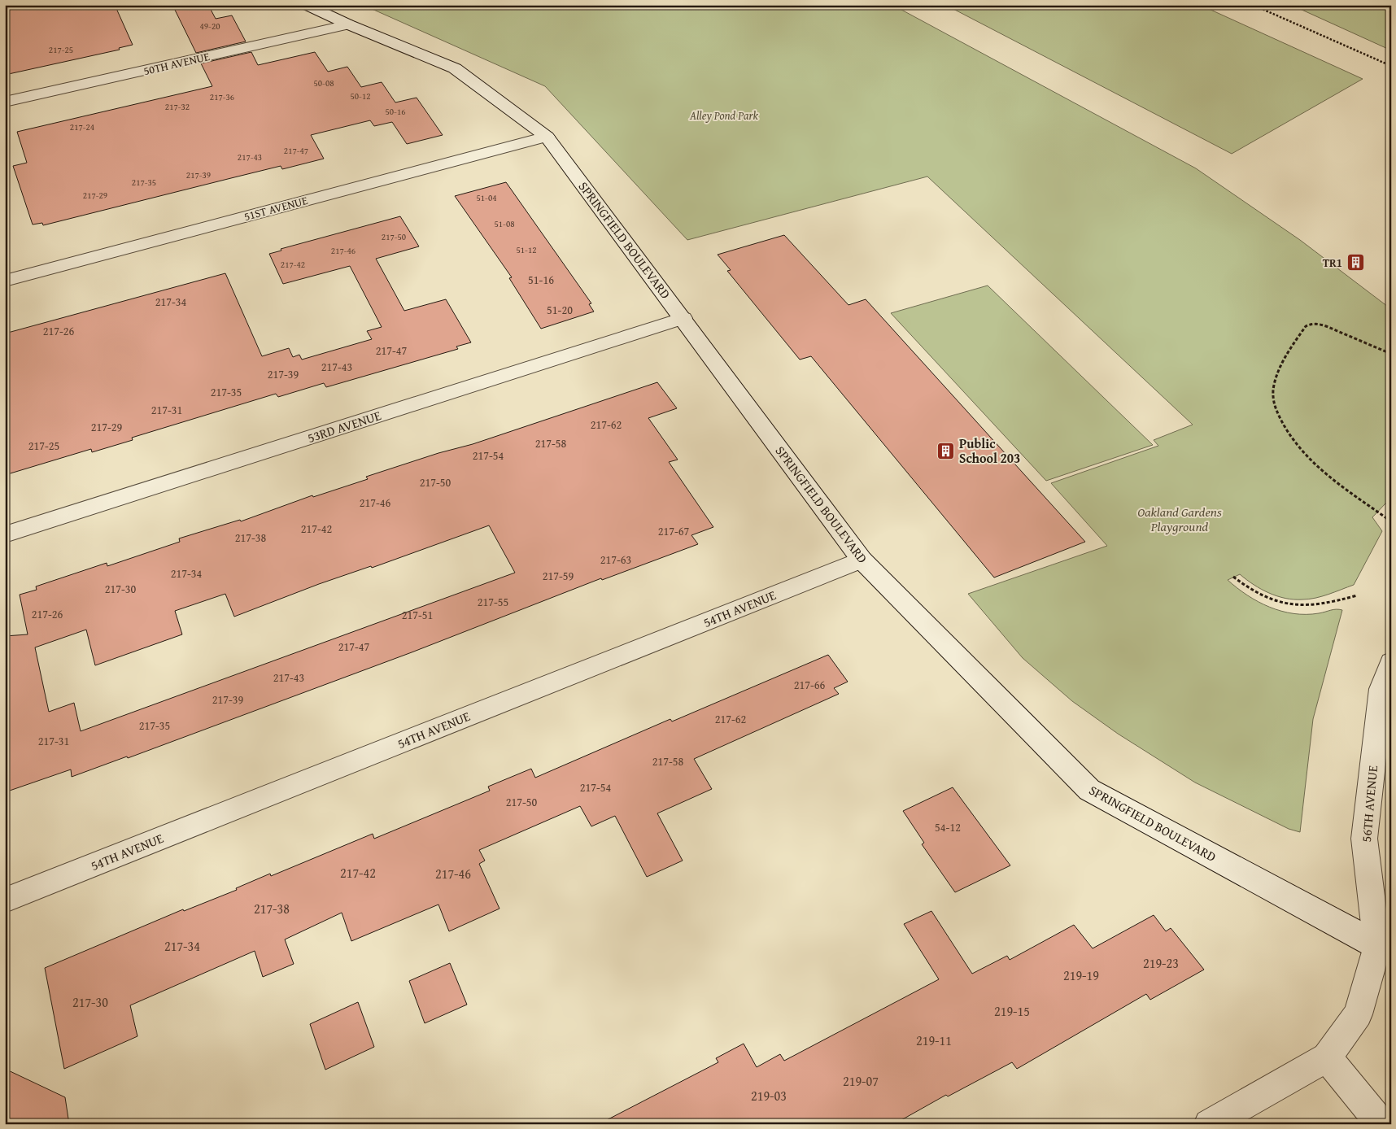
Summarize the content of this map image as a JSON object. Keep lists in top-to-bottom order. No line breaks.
{"streets":{"street":["50TH AVENUE","51ST AVENUE","SPRINGFIELD BOULEVARD","53RD AVENUE","54TH AVENUE","56TH AVENUE"]},"crossings":[["50TH AVENUE","SPRINGFIELD BOULEVARD"],["51ST AVENUE","SPRINGFIELD BOULEVARD"],["SPRINGFIELD BOULEVARD","53RD AVENUE"],["SPRINGFIELD BOULEVARD","54TH AVENUE"],["SPRINGFIELD BOULEVARD","56TH AVENUE"]],"parks":["Alley Pond Park","Oakland Gardens Playground"],"places":{"building":["TR1","Public School 203"]},"house_numbers":["49-20","217-25","50-08","50-12","217-36","217-32","50-16","217-24","217-47","217-43","217-39","217-35","217-29","51-04","51-08","217-50","51-12","217-46","217-42","51-16","217-34","51-20","217-26","217-47","217-43","217-39","217-35","217-31","217-62","217-29","217-58","217-25","217-54","217-50","217-46","217-42","217-67","217-38","217-63","217-34","217-59","217-30","217-55","217-26","217-51","217-47","217-43","217-66","217-39","217-62","217-35","217-31","217-58","217-54","217-50","54-12","217-42","217-46","217-38","217-34","219-23","219-19","217-30","219-15","219-11","219-07","219-03"]}
